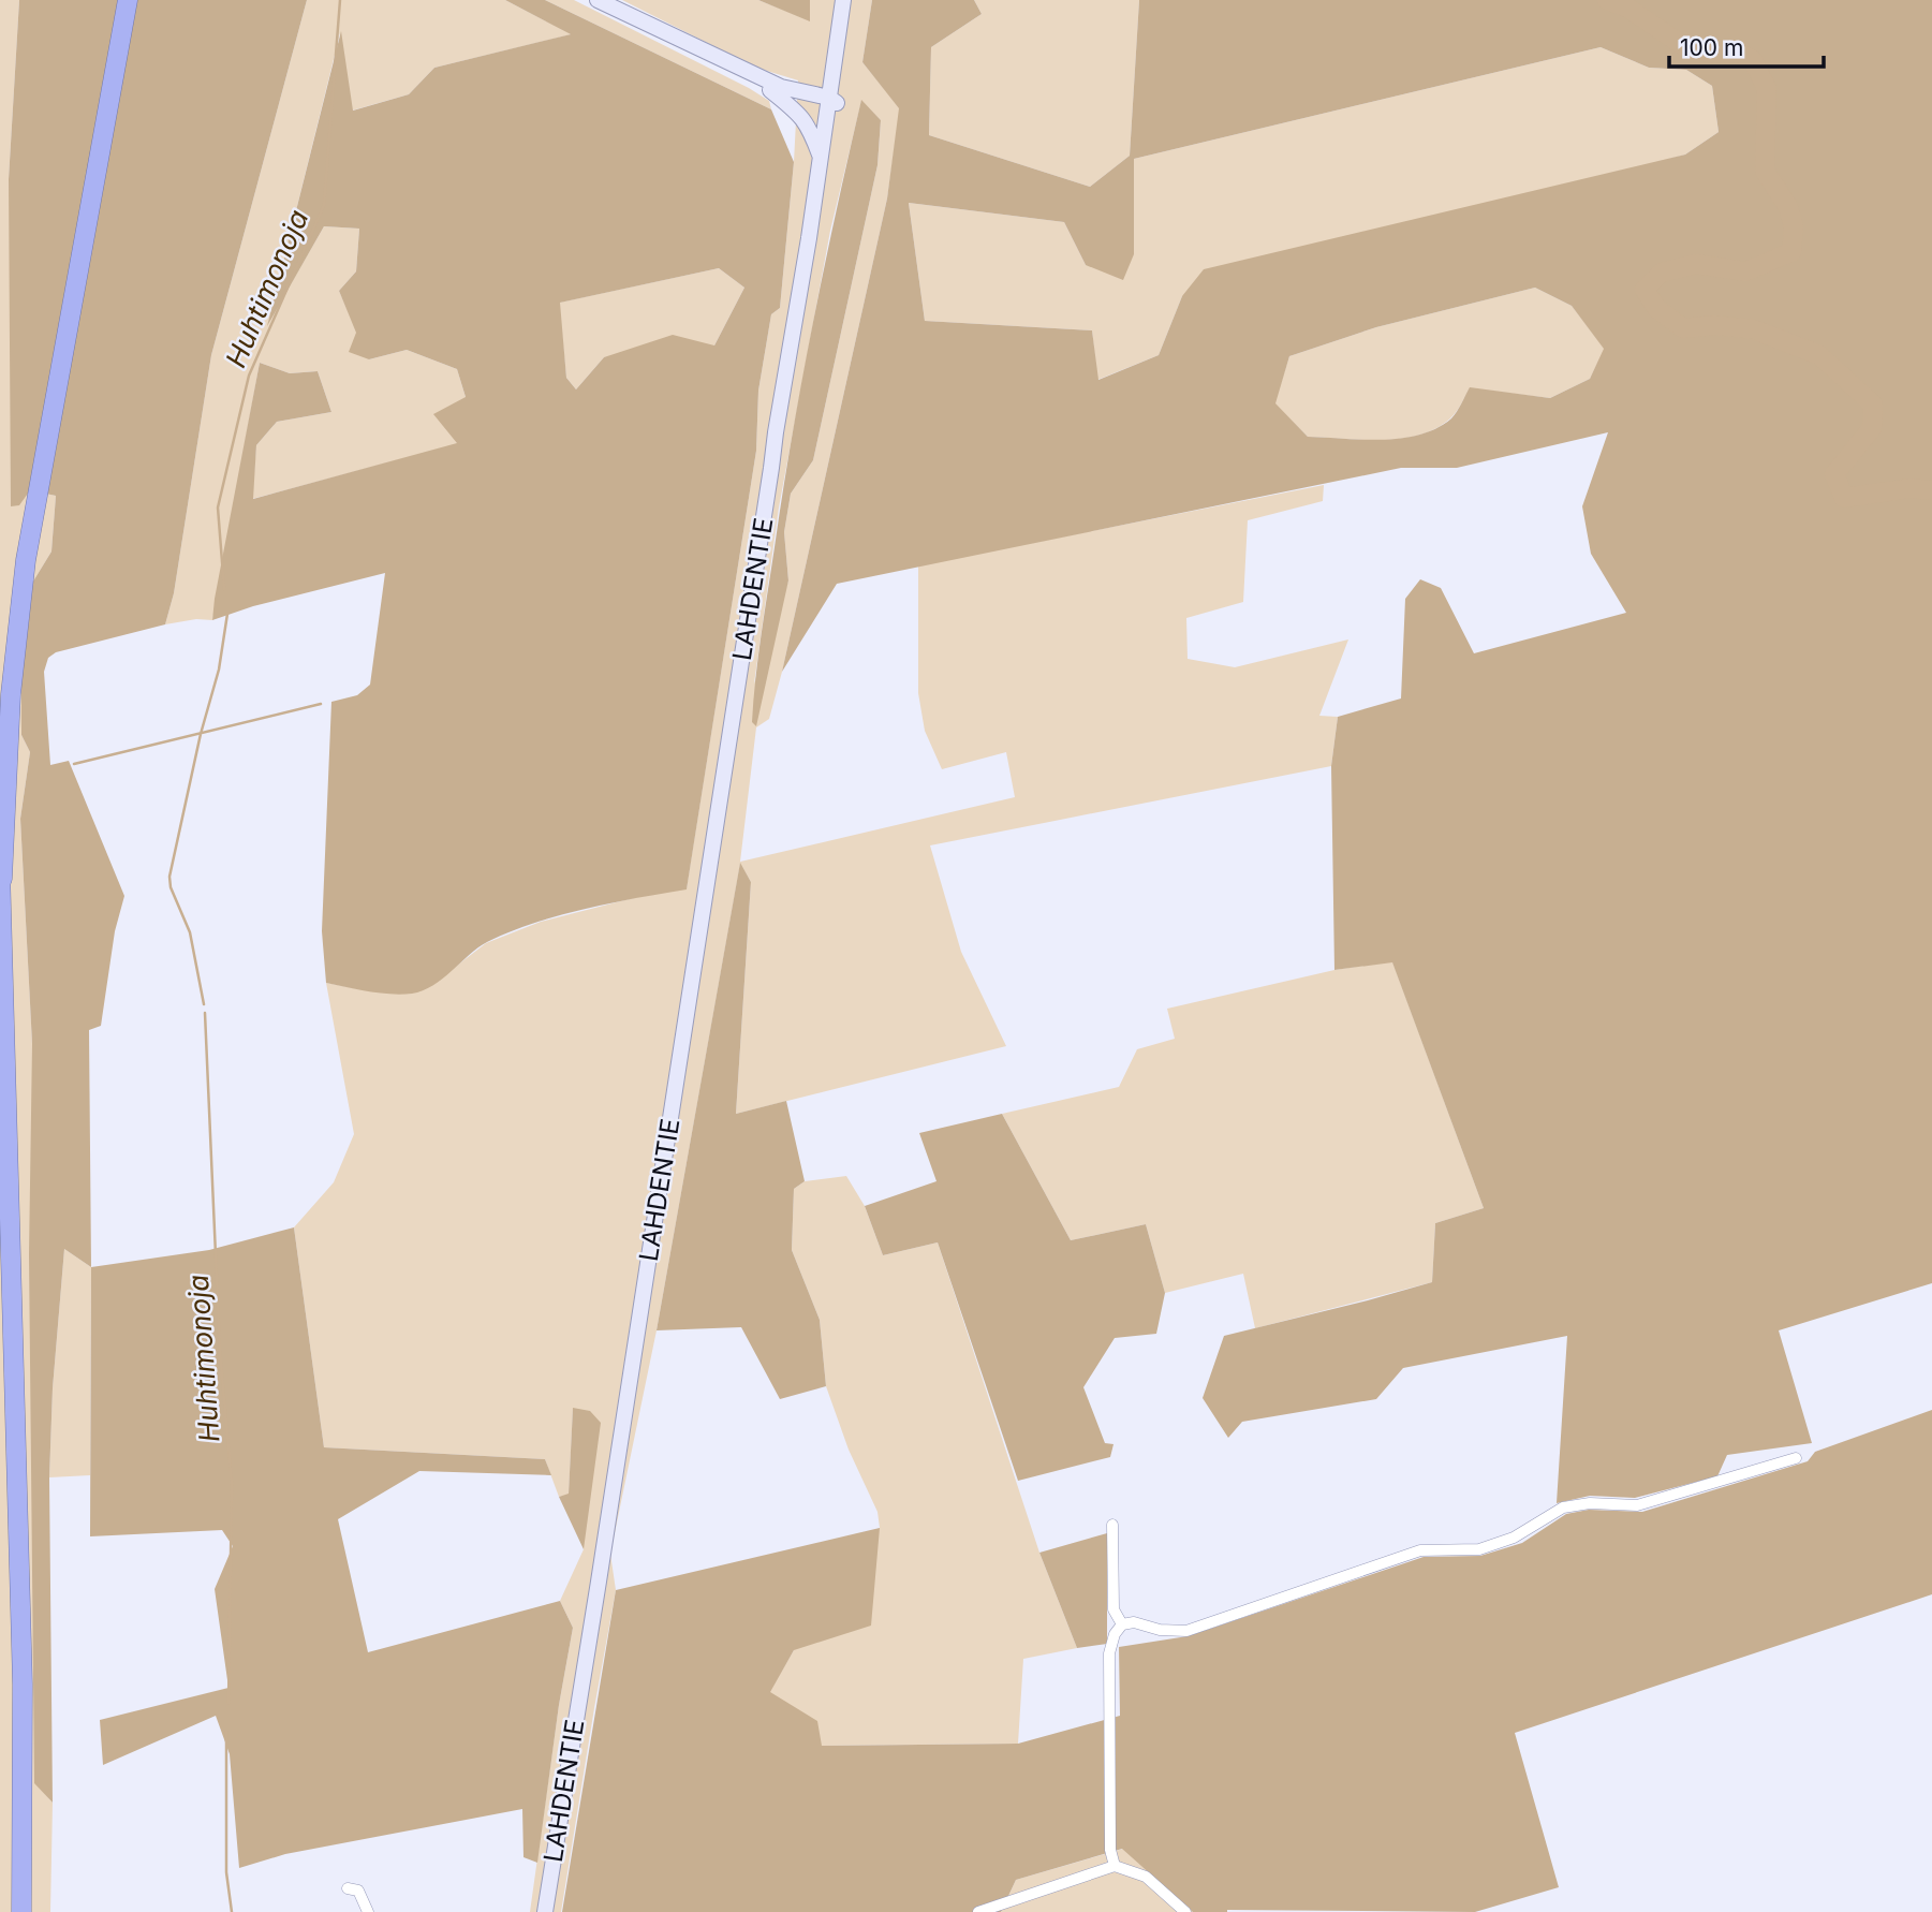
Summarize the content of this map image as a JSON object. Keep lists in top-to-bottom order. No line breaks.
{"streets":{"main road":["LAHDENTIE"]},"water":["Huhtimonoja"],"scale_bar":"100 m"}
